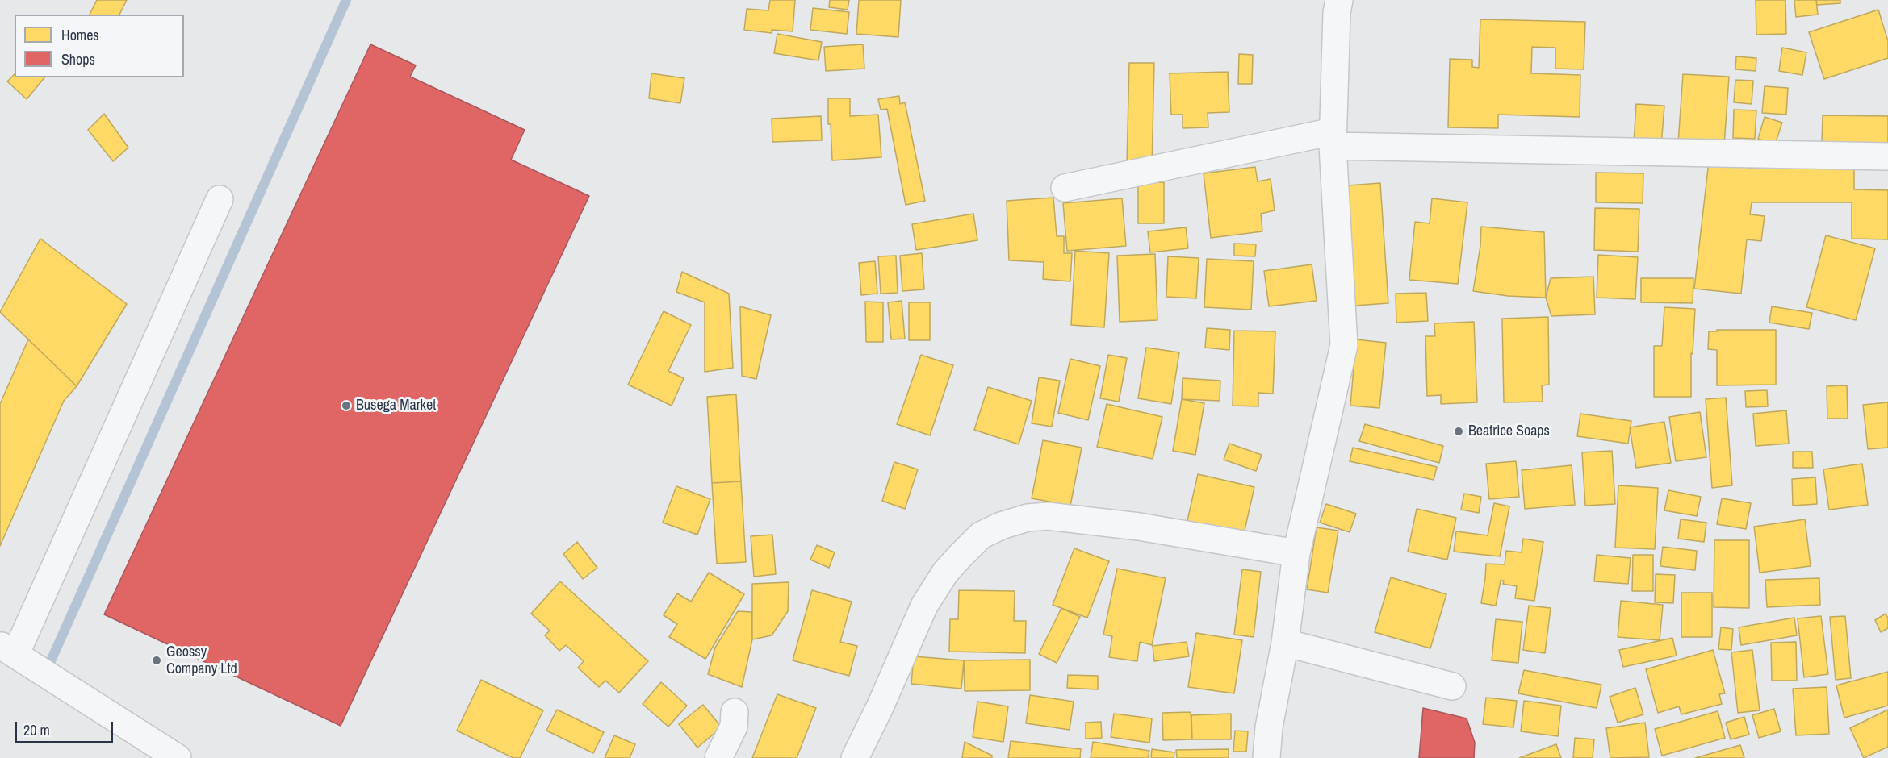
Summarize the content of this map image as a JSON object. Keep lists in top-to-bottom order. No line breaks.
{"places":["Busega Market","Beatrice Soaps","Geossy Company Ltd"],"legend":["Homes","Shops"],"scale_bar":"20 m"}
